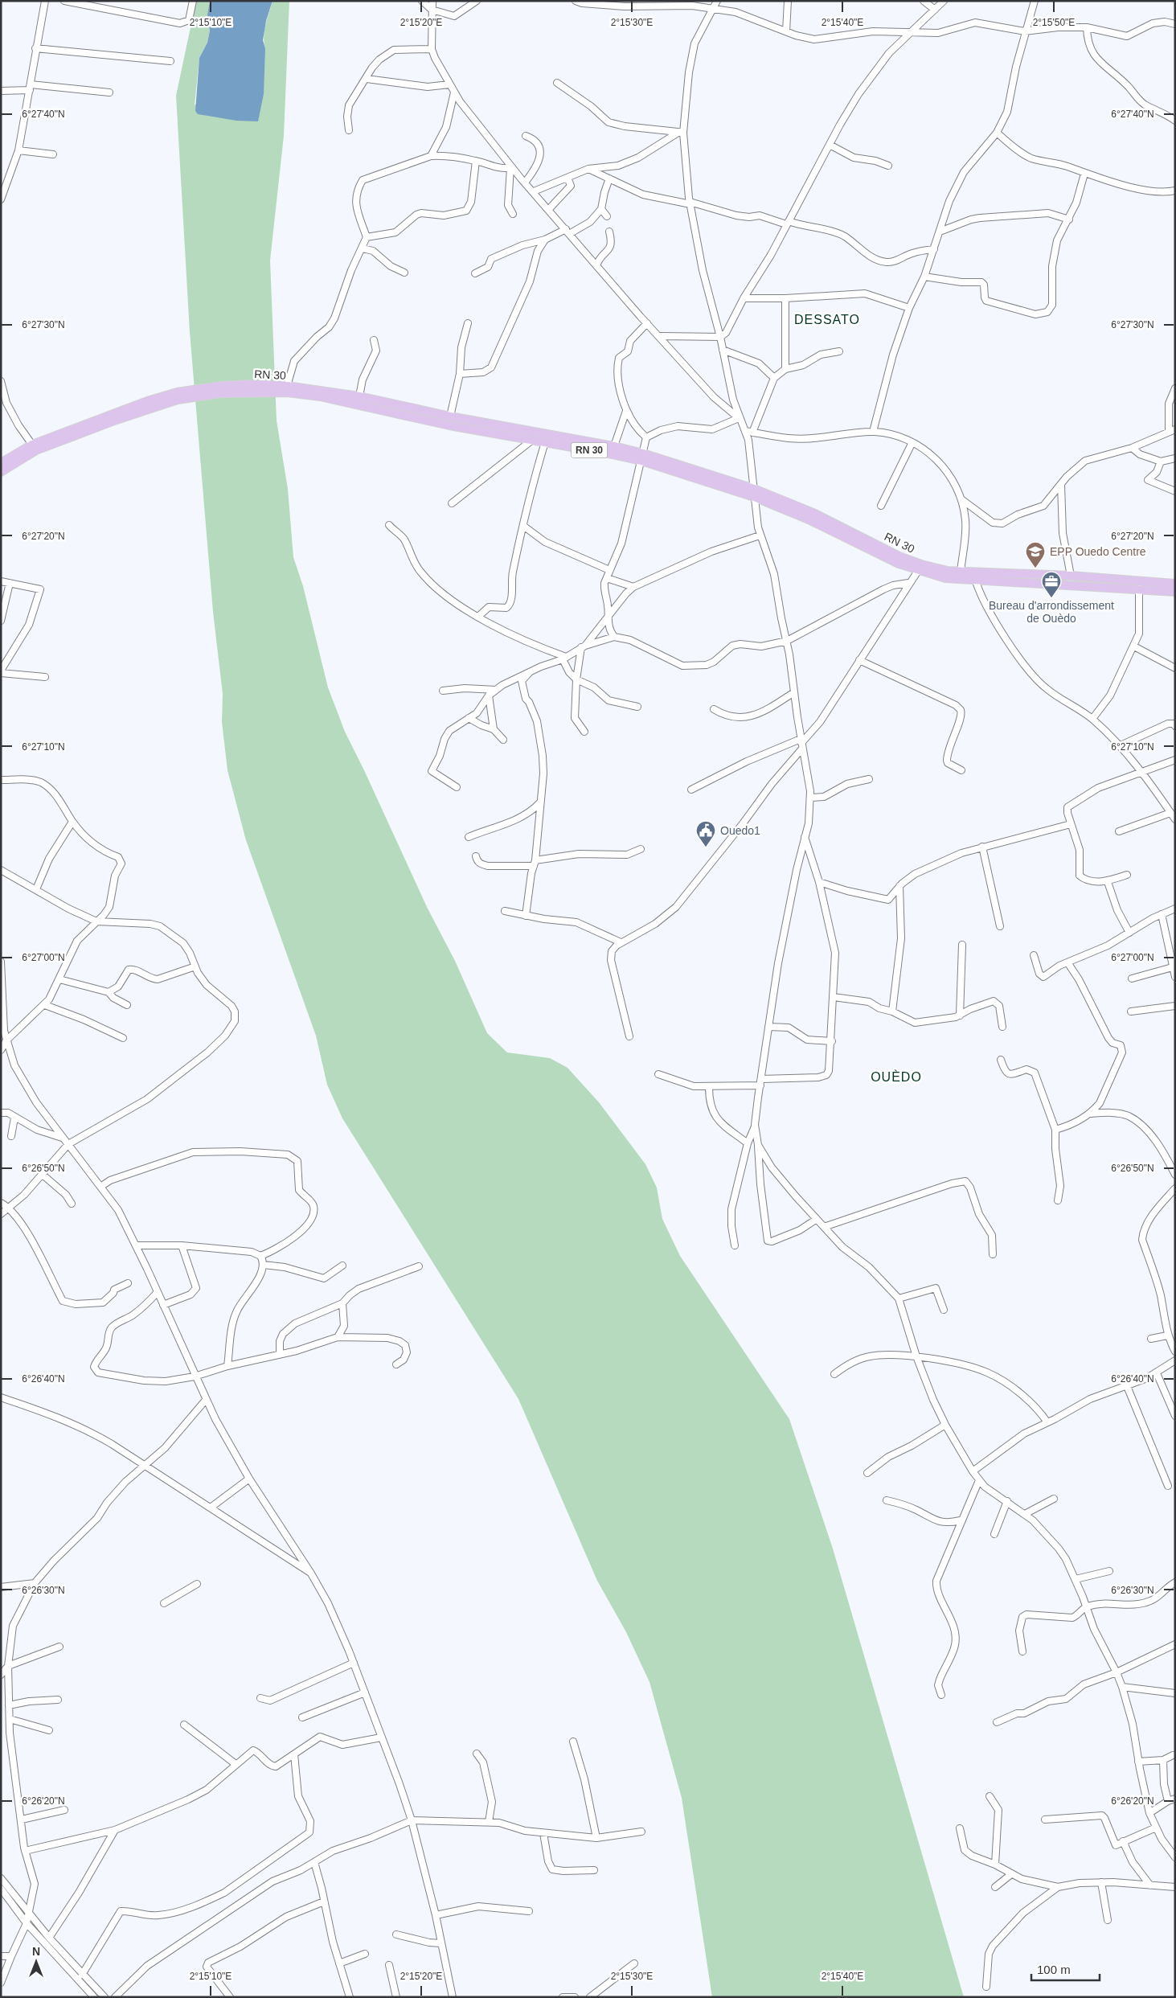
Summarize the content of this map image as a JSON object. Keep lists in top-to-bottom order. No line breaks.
{"streets":{"main road":["RN 30"]},"districts":["DESSATO","OUÈDO"],"places":{"school or university":["EPP Ouedo Centre"],"office":["Bureau d'arrondissement de Ouèdo"],"public building":["Ouedo1"]},"scale_bar":"100 m","north":"top","coordinates":["2°15'10\"E","2°15'20\"E","2°15'30\"E","2°15'40\"E","2°15'50\"E","6°27'40\"N","6°27'30\"N","6°27'20\"N","6°27'10\"N","6°27'00\"N","6°26'50\"N","6°26'40\"N","6°26'30\"N","6°26'20\"N"]}
